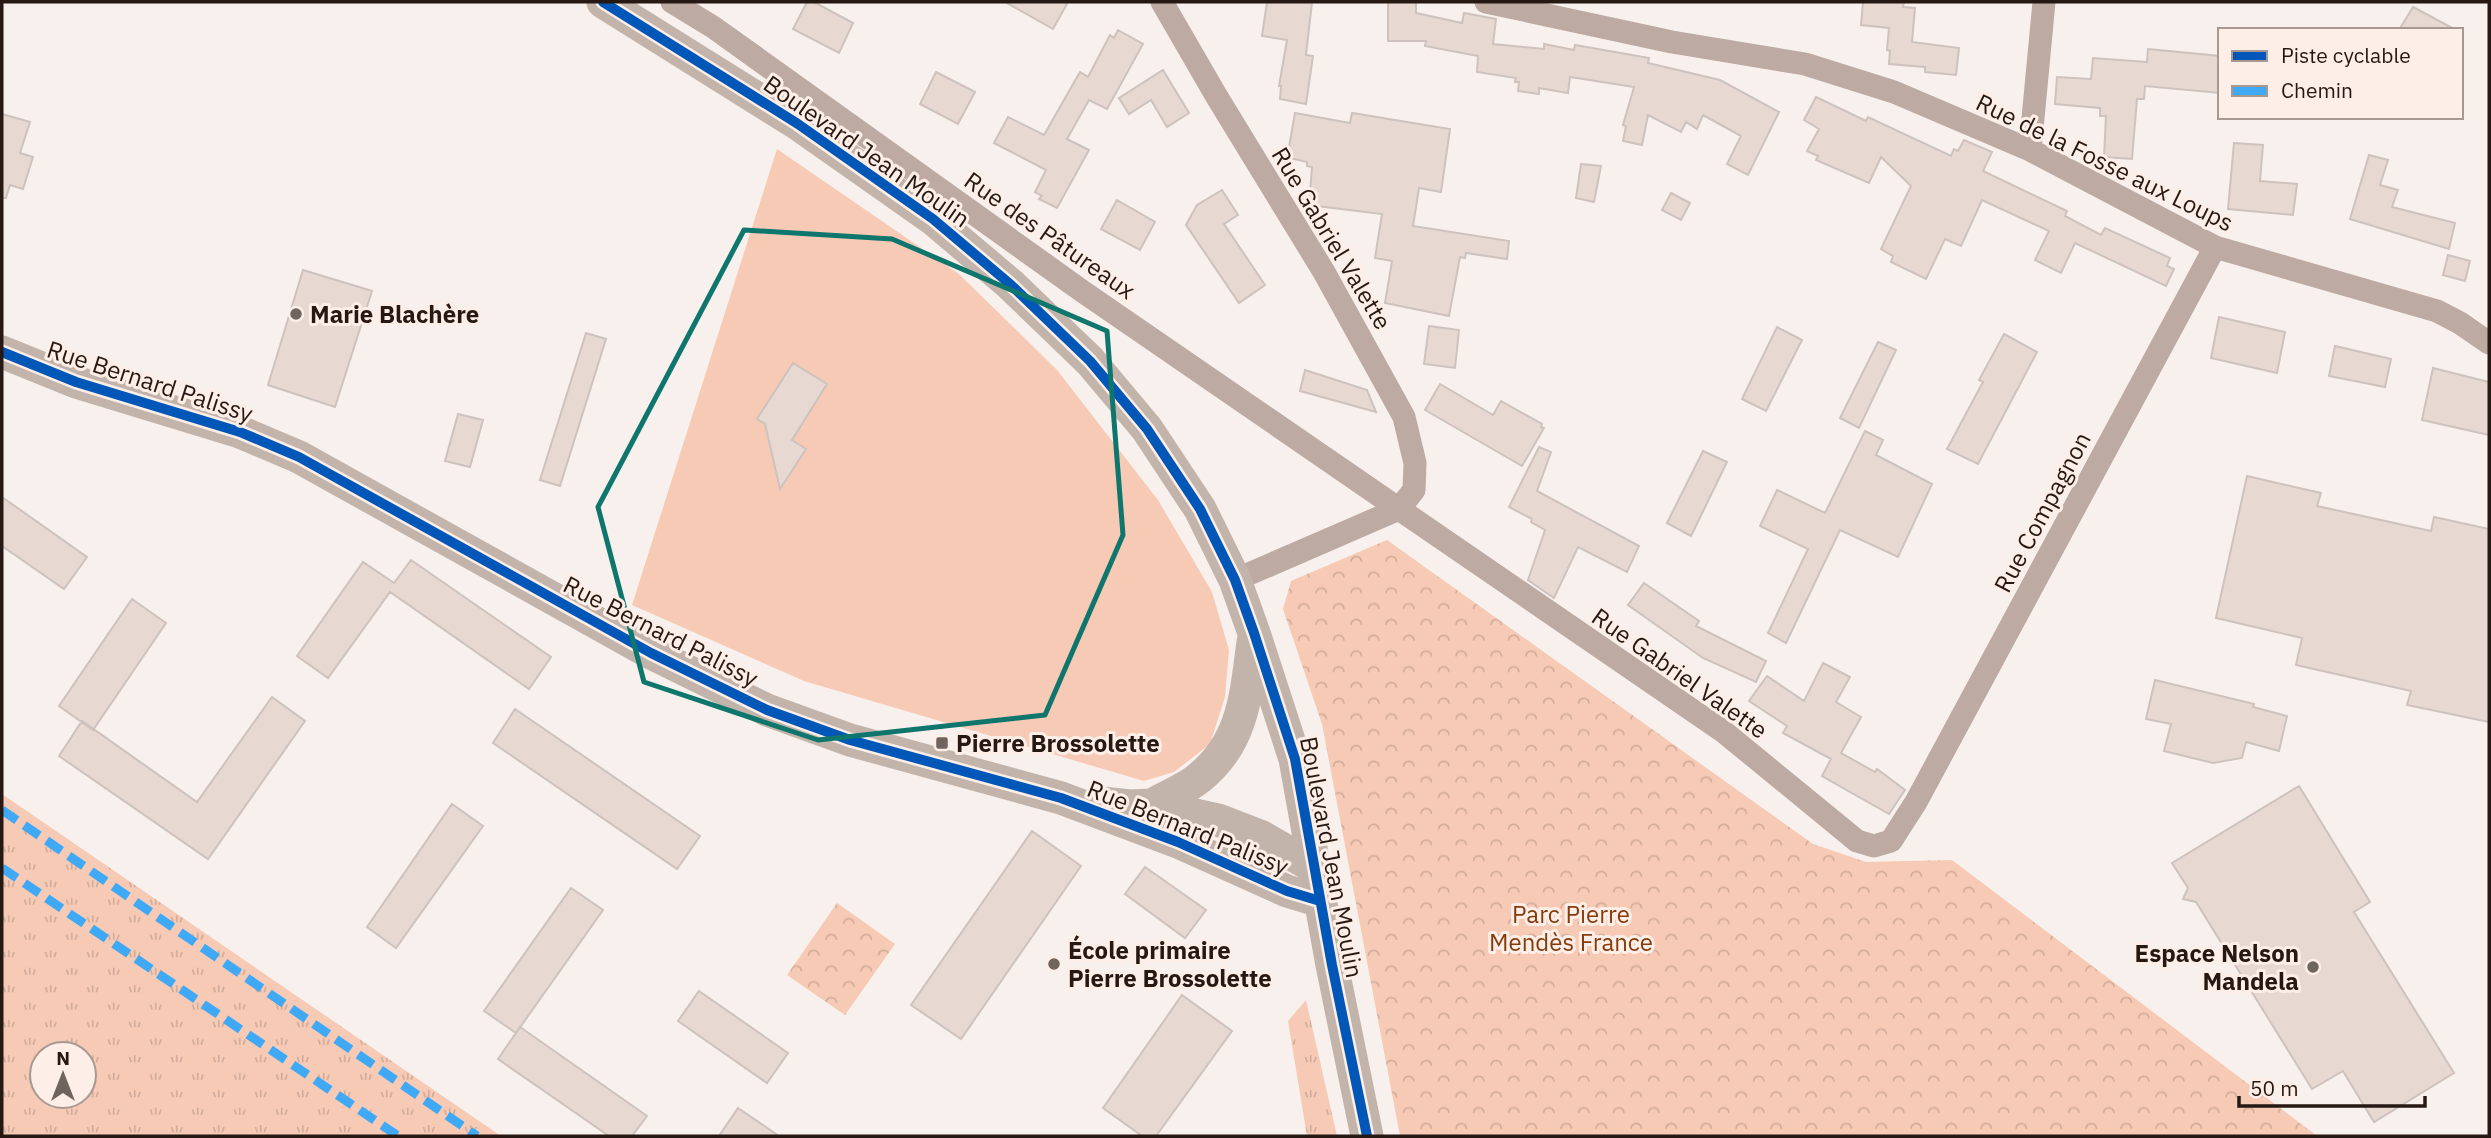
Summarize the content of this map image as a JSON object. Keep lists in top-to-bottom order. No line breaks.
{"streets":{"street":["Boulevard Jean Moulin","Rue de la Fosse aux Loups","Rue des Pâtureaux","Rue Gabriel Valette","Rue Bernard Palissy","Rue Compagnon"]},"crossings":[["Boulevard Jean Moulin","Rue Bernard Palissy"],["Rue de la Fosse aux Loups","Rue Compagnon"],["Rue des Pâtureaux","Rue Gabriel Valette"],["Rue Gabriel Valette","Rue Compagnon"]],"parks":["Parc Pierre Mendès France"],"places":{"other":["Marie Blachère","École primaire Pierre Brossolette","Espace Nelson Mandela"],"transit":["Pierre Brossolette"]},"legend":["Piste cyclable","Chemin"],"scale_bar":"50 m","north":"top"}
